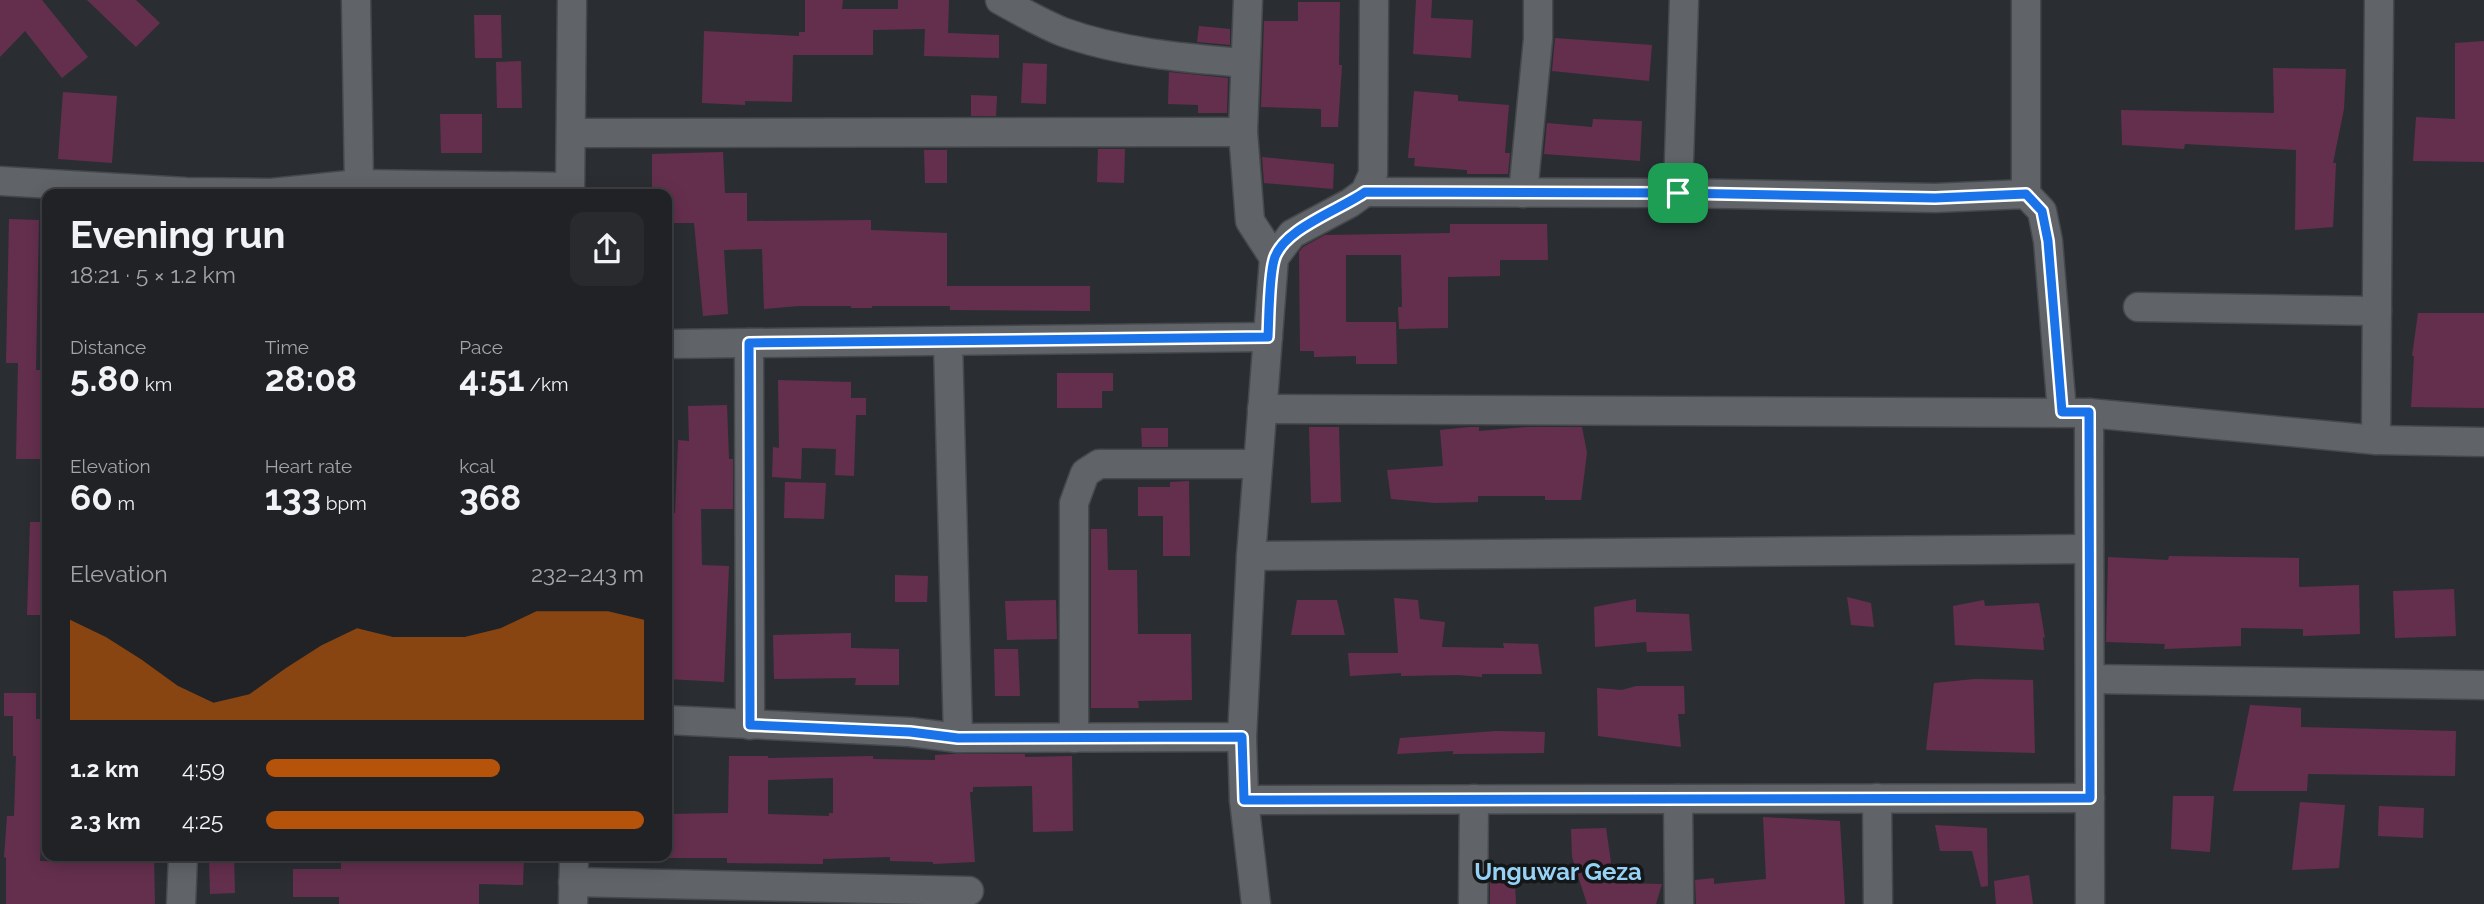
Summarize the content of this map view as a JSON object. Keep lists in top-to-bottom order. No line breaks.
{"districts":["Unguwar Geza"],"page":{"heading":["Evening run","18:21 · 5 × 1.2 km"],"stats":[["Distance","5.80 km"],["Time","28:08"],["Pace","4:51 /km"],["Elevation","60 m"],["Heart rate","133 bpm"],["kcal","368"]],"chart":["Elevation","232–243 m"],"list":[{"name":"1.2 km","note":"4:59"},{"name":"2.3 km","note":"4:25"}]}}
